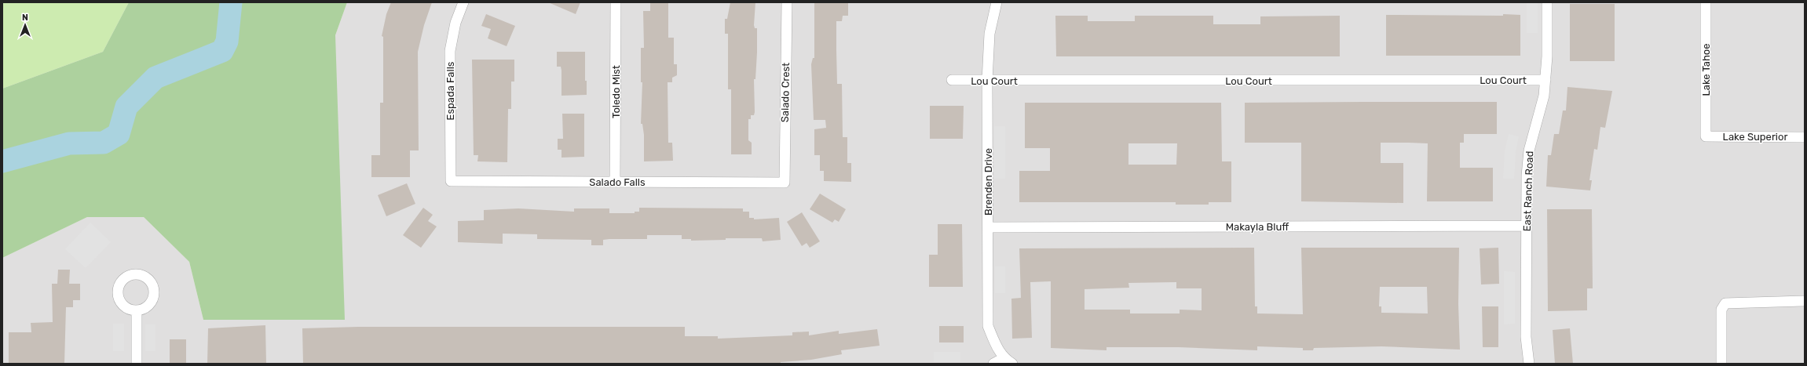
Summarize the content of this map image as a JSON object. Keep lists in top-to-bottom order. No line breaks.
{"streets":{"street":["Lake Tahoe","Lou Court","Espada Falls","Toledo Mist","Salado Crest","Lake Superior","Salado Falls","Brenden Drive","East Ranch Road","Makayla Bluff"]},"crossings":[["Lake Tahoe","Lake Superior"],["Lou Court","Brenden Drive"],["Lou Court","East Ranch Road"],["Espada Falls","Salado Falls"],["Toledo Mist","Salado Falls"],["Salado Crest","Salado Falls"],["Brenden Drive","Makayla Bluff"],["East Ranch Road","Makayla Bluff"]],"north":"top"}
